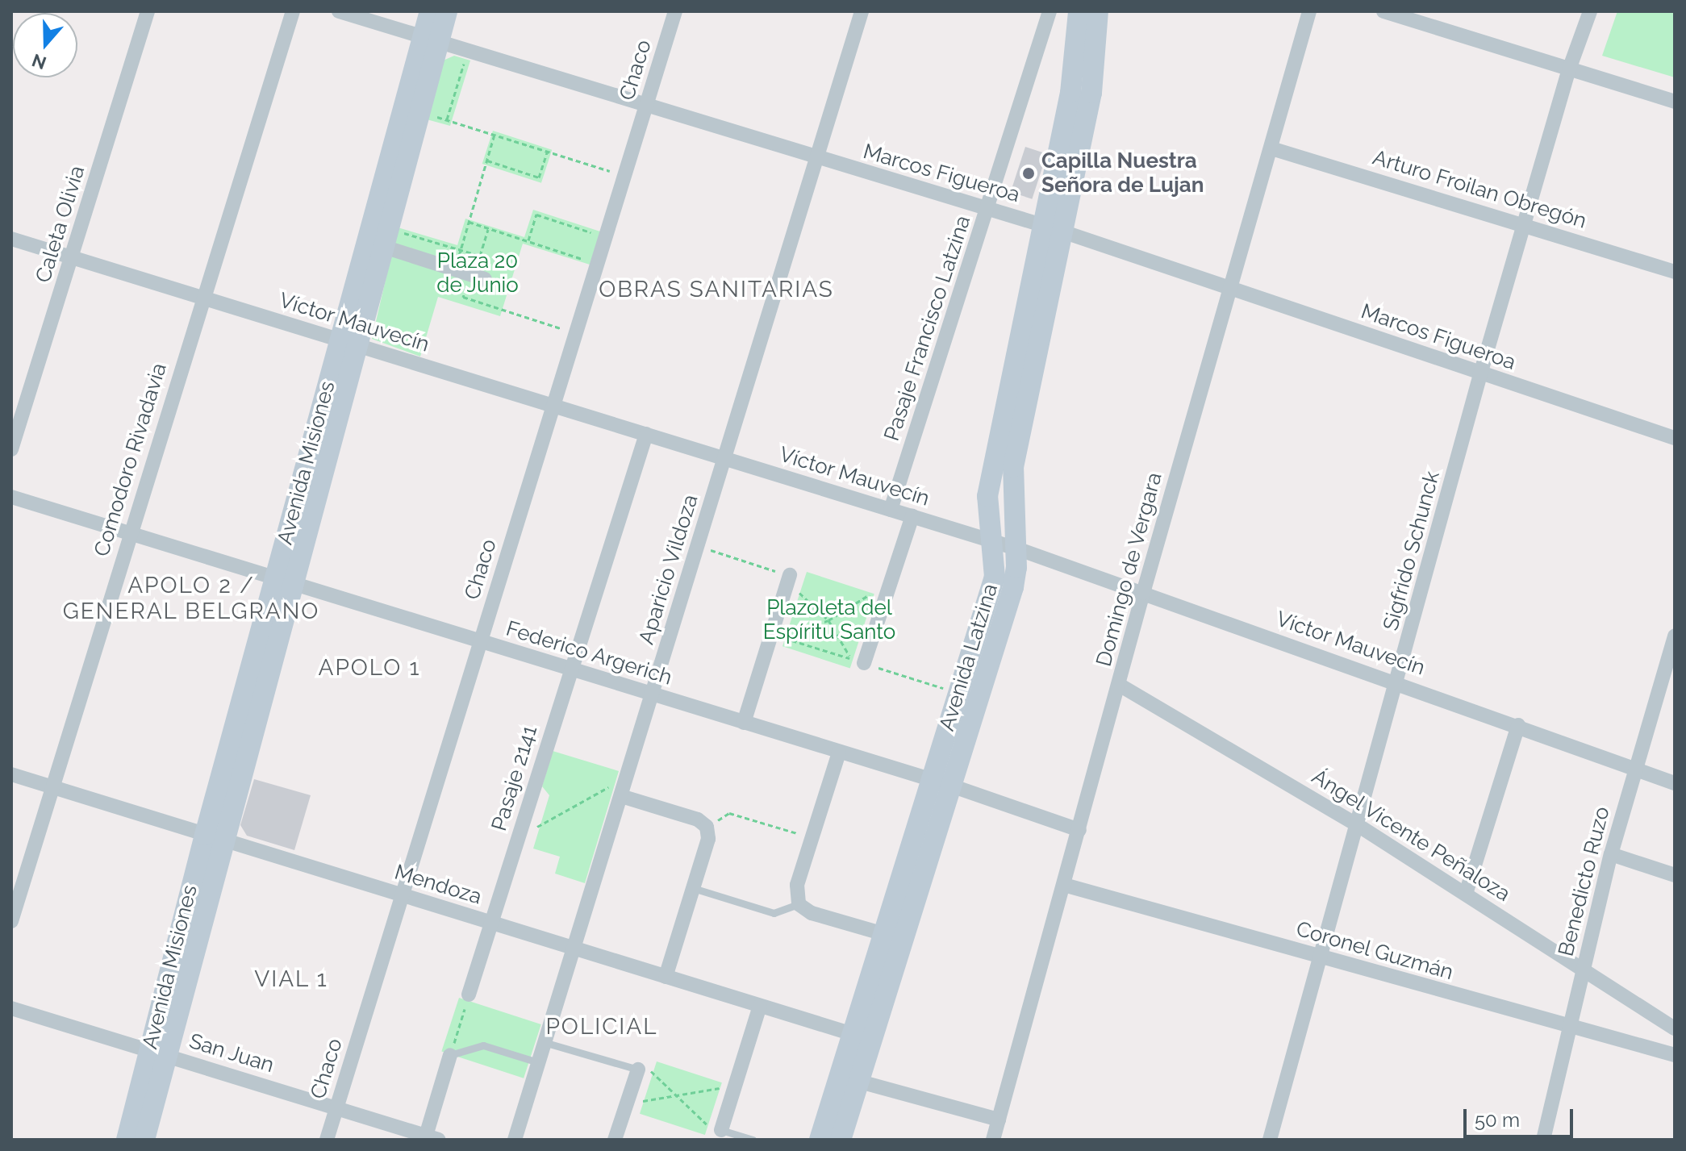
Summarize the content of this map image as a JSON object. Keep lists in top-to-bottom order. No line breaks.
{"streets":{"street":["Chaco","Marcos Figueroa","Arturo Froilan Obregón","Caleta Olivia","Víctor Mauvecín","Pasaje Francisco Latzina","Comodoro Rivadavia","Avenida Misiones","Sigfrido Schunck","Aparicio Vildoza","Domingo de Vergara","Federico Argerich","Avenida Latzina","Pasaje 2141","Ángel Vicente Peñaloza","Benedicto Ruzo","Mendoza","Coronel Guzmán","San Juan"]},"crossings":[["Chaco","Marcos Figueroa"],["Chaco","Víctor Mauvecín"],["Chaco","Federico Argerich"],["Chaco","Mendoza"],["Chaco","San Juan"],["Marcos Figueroa","Pasaje Francisco Latzina"],["Marcos Figueroa","Avenida Misiones"],["Marcos Figueroa","Sigfrido Schunck"],["Marcos Figueroa","Aparicio Vildoza"],["Marcos Figueroa","Domingo de Vergara"],["Marcos Figueroa","Avenida Latzina"],["Arturo Froilan Obregón","Sigfrido Schunck"],["Arturo Froilan Obregón","Domingo de Vergara"],["Caleta Olivia","Víctor Mauvecín"],["Víctor Mauvecín","Pasaje Francisco Latzina"],["Víctor Mauvecín","Comodoro Rivadavia"],["Víctor Mauvecín","Avenida Misiones"],["Víctor Mauvecín","Sigfrido Schunck"],["Víctor Mauvecín","Aparicio Vildoza"],["Víctor Mauvecín","Domingo de Vergara"],["Víctor Mauvecín","Avenida Latzina"],["Víctor Mauvecín","Pasaje 2141"],["Víctor Mauvecín","Benedicto Ruzo"],["Comodoro Rivadavia","Federico Argerich"],["Comodoro Rivadavia","Mendoza"],["Avenida Misiones","Federico Argerich"],["Avenida Misiones","Mendoza"],["Avenida Misiones","San Juan"],["Sigfrido Schunck","Ángel Vicente Peñaloza"],["Sigfrido Schunck","Coronel Guzmán"],["Aparicio Vildoza","Federico Argerich"],["Aparicio Vildoza","Mendoza"],["Domingo de Vergara","Federico Argerich"],["Domingo de Vergara","Ángel Vicente Peñaloza"],["Domingo de Vergara","Coronel Guzmán"],["Federico Argerich","Avenida Latzina"],["Federico Argerich","Pasaje 2141"],["Avenida Latzina","Mendoza"],["Pasaje 2141","Mendoza"],["Ángel Vicente Peñaloza","Benedicto Ruzo"],["Benedicto Ruzo","Coronel Guzmán"]],"districts":["OBRAS SANITARIAS","APOLO 2 / GENERAL BELGRANO","APOLO 1","VIAL 1","POLICIAL"],"parks":["Plaza 20 de Junio","Plazoleta del Espíritu Santo"],"places":["Capilla Nuestra Señora de Lujan"],"scale_bar":"50 m","north":"bottom"}
